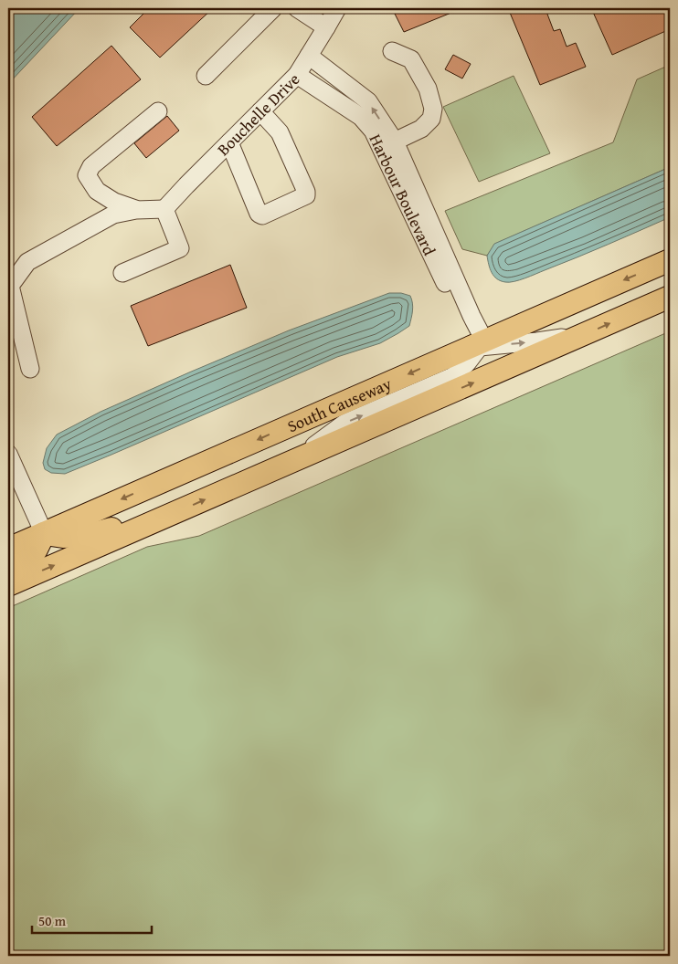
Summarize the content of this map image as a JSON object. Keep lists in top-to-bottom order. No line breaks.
{"streets":{"main road":["South Causeway"],"street":["Bouchelle Drive","Harbour Boulevard"]},"crossings":[["Bouchelle Drive","Harbour Boulevard"]],"scale_bar":"50 m"}
